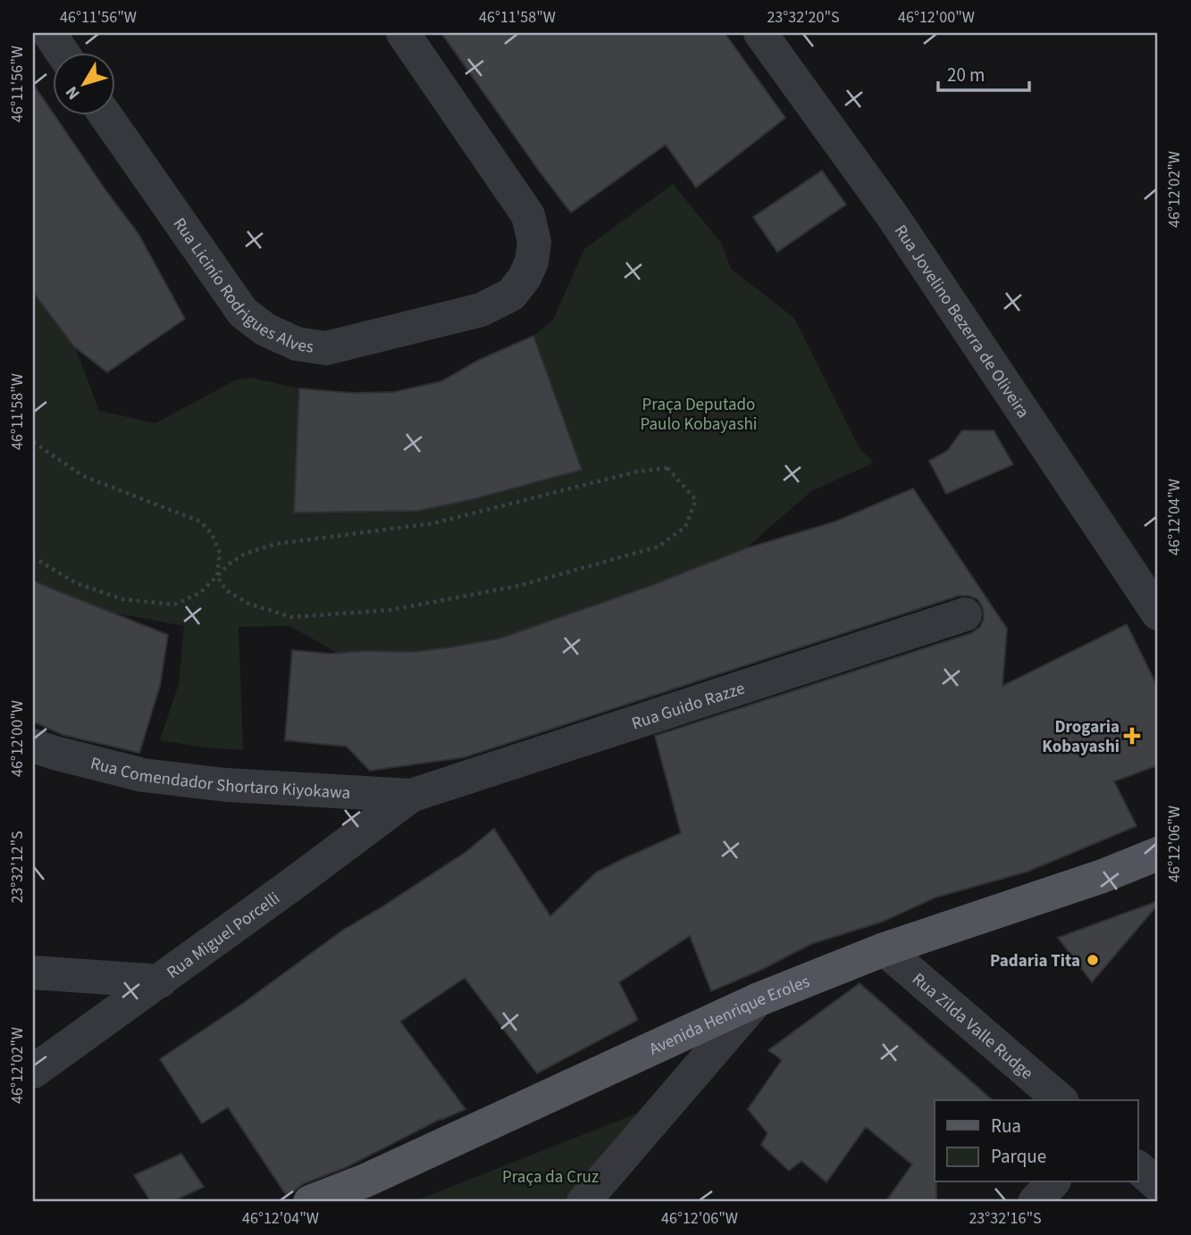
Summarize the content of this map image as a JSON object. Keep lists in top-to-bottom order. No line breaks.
{"streets":{"main road":["Avenida Henrique Eroles"],"street":["Rua Licinío Rodrigues Alves","Rua Jovelino Bezerra de Oliveira","Rua Guido Razze","Rua Comendador Shortaro Kiyokawa","Rua Miguel Porcelli","Rua Zilda Valle Rudge"]},"crossings":[["Rua Guido Razze","Rua Comendador Shortaro Kiyokawa"],["Rua Guido Razze","Rua Miguel Porcelli"],["Rua Comendador Shortaro Kiyokawa","Rua Miguel Porcelli"],["Avenida Henrique Eroles","Rua Zilda Valle Rudge"]],"parks":["Praça Deputado Paulo Kobayashi","Praça da Cruz"],"places":{"health":["Drogaria Kobayashi"],"other":["Padaria Tita"]},"legend":["Rua","Parque"],"scale_bar":"20 m","north":"bottom left","coordinates":["46°11'56\"W","46°11'58\"W","23°32'20\"S","46°12'00\"W","46°12'02\"W","46°12'04\"W","46°12'06\"W","23°32'12\"S","23°32'16\"S"]}
